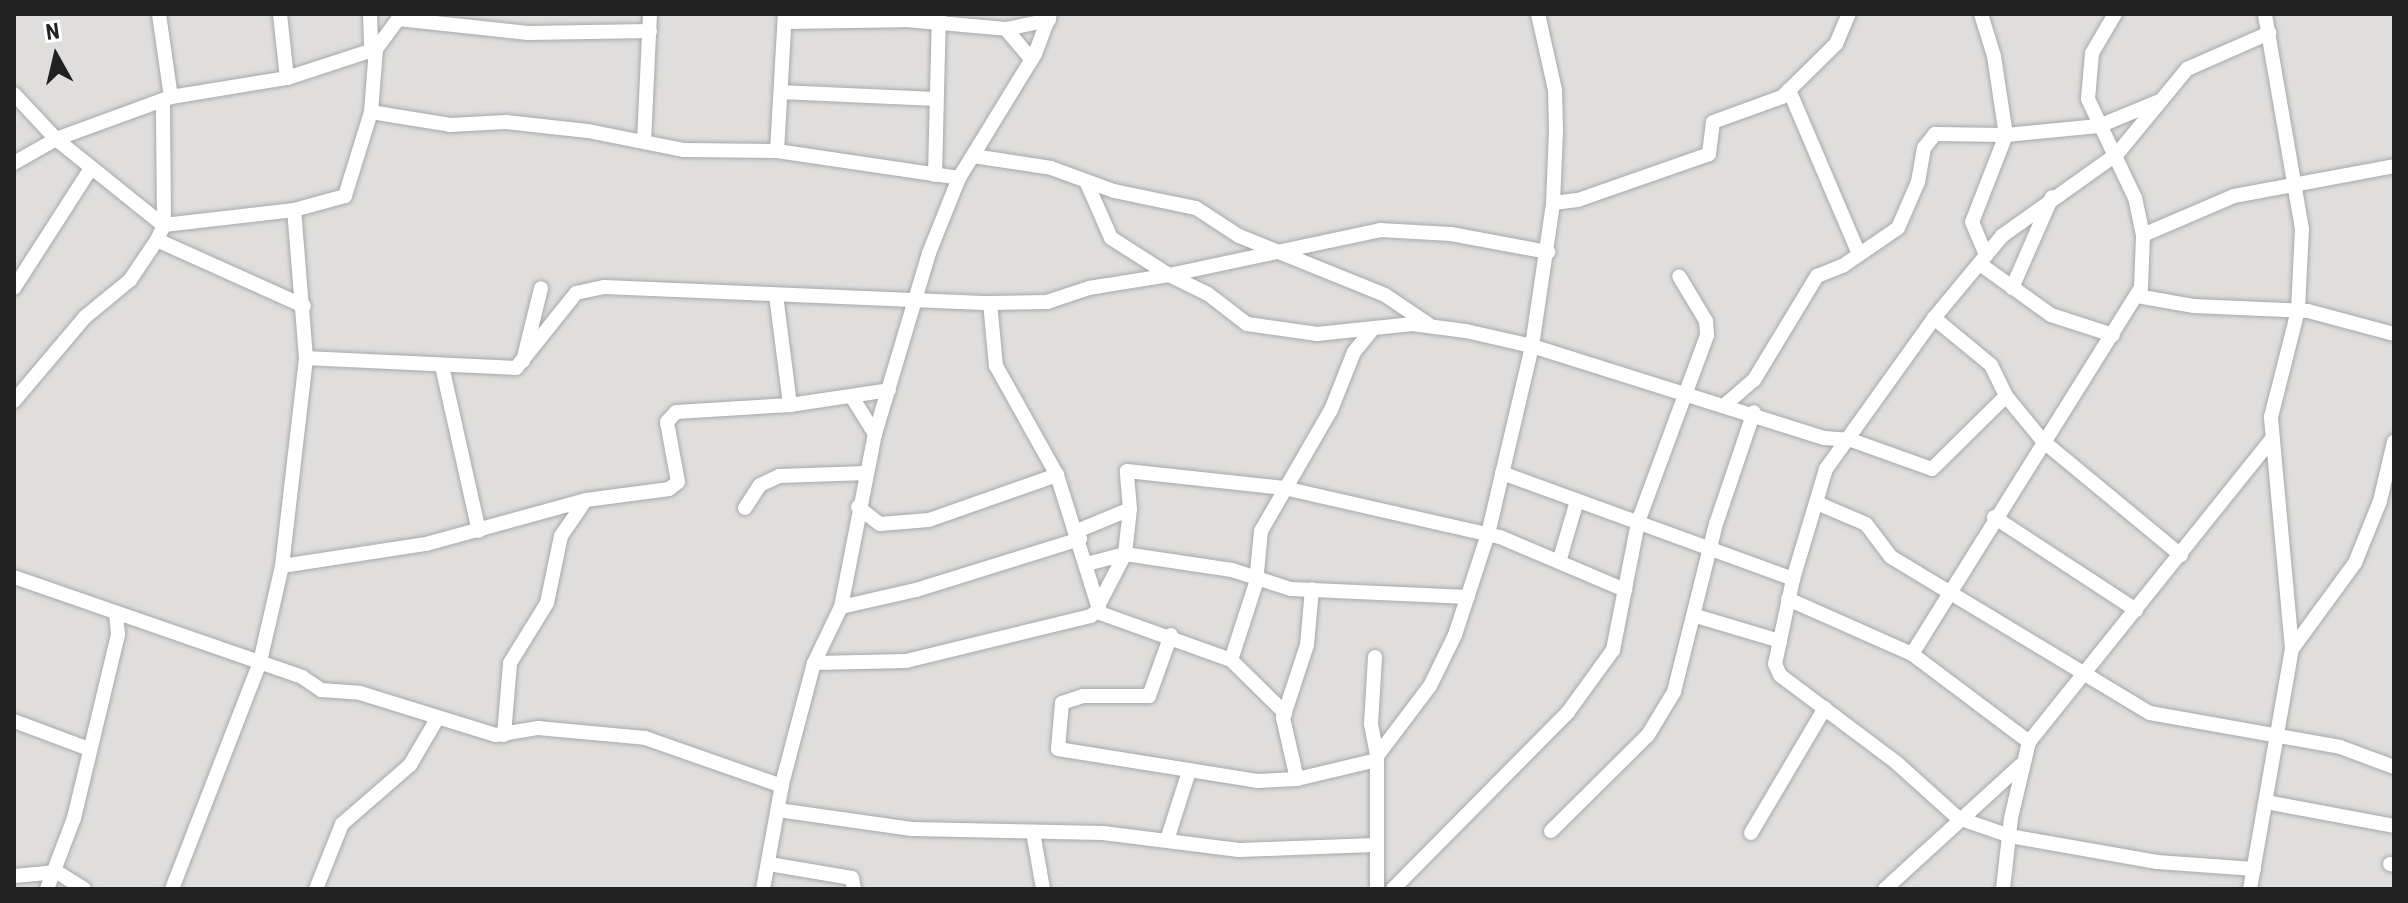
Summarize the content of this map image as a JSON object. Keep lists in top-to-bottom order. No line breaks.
{"north":"top"}
